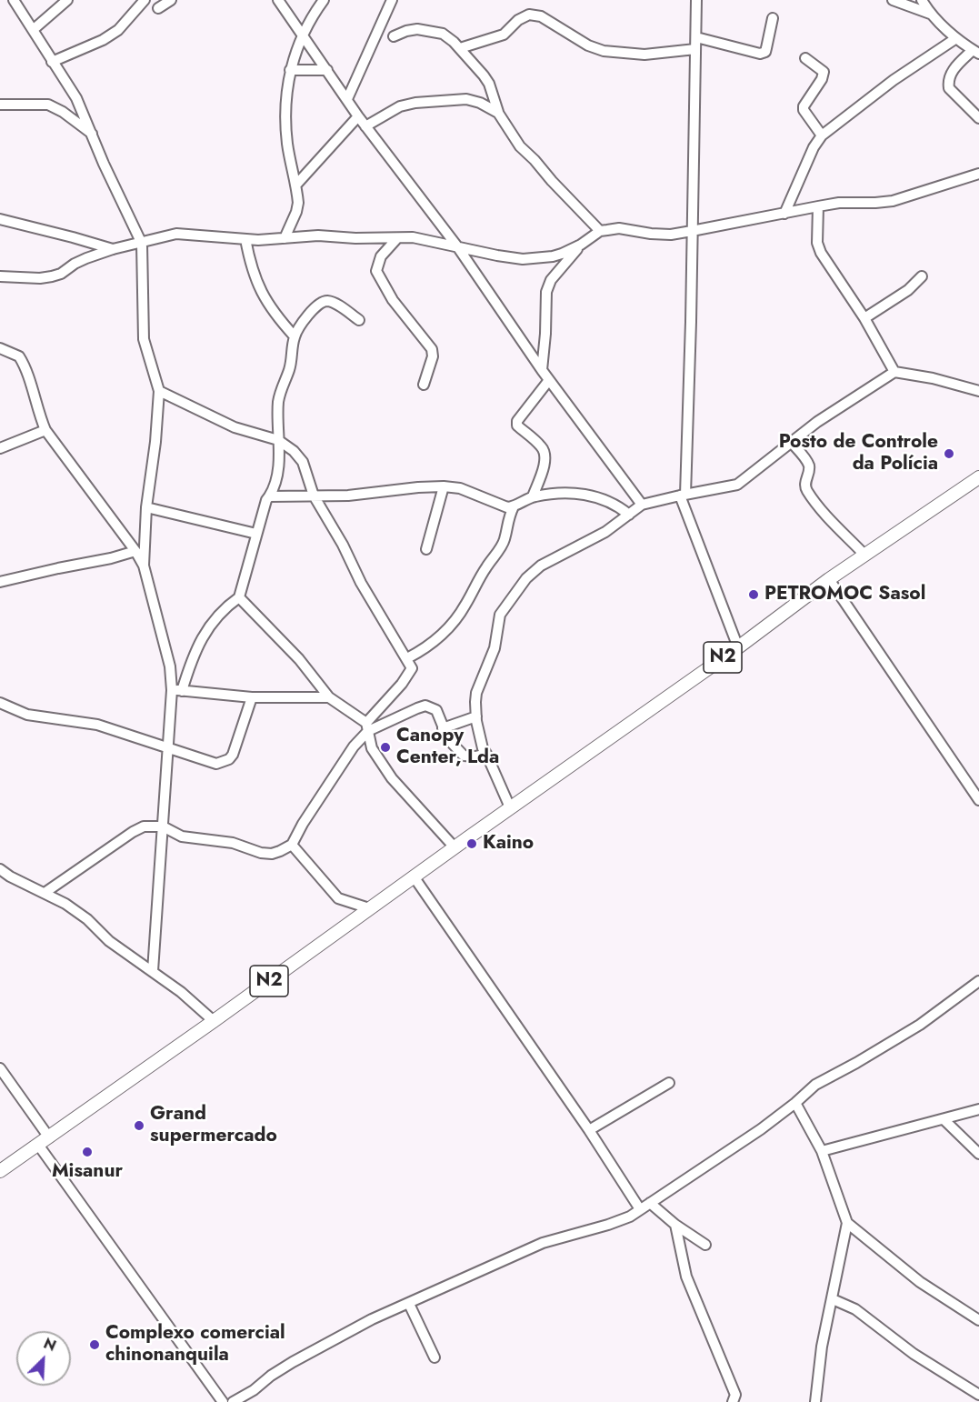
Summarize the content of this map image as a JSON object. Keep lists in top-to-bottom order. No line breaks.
{"streets":{"main road":["N2"]},"places":["Posto de Controle da Polícia","PETROMOC Sasol","Canopy Center, Lda","Kaino","Grand supermercado","Misanur","Complexo comercial chinonanquila"],"north":"top right"}
